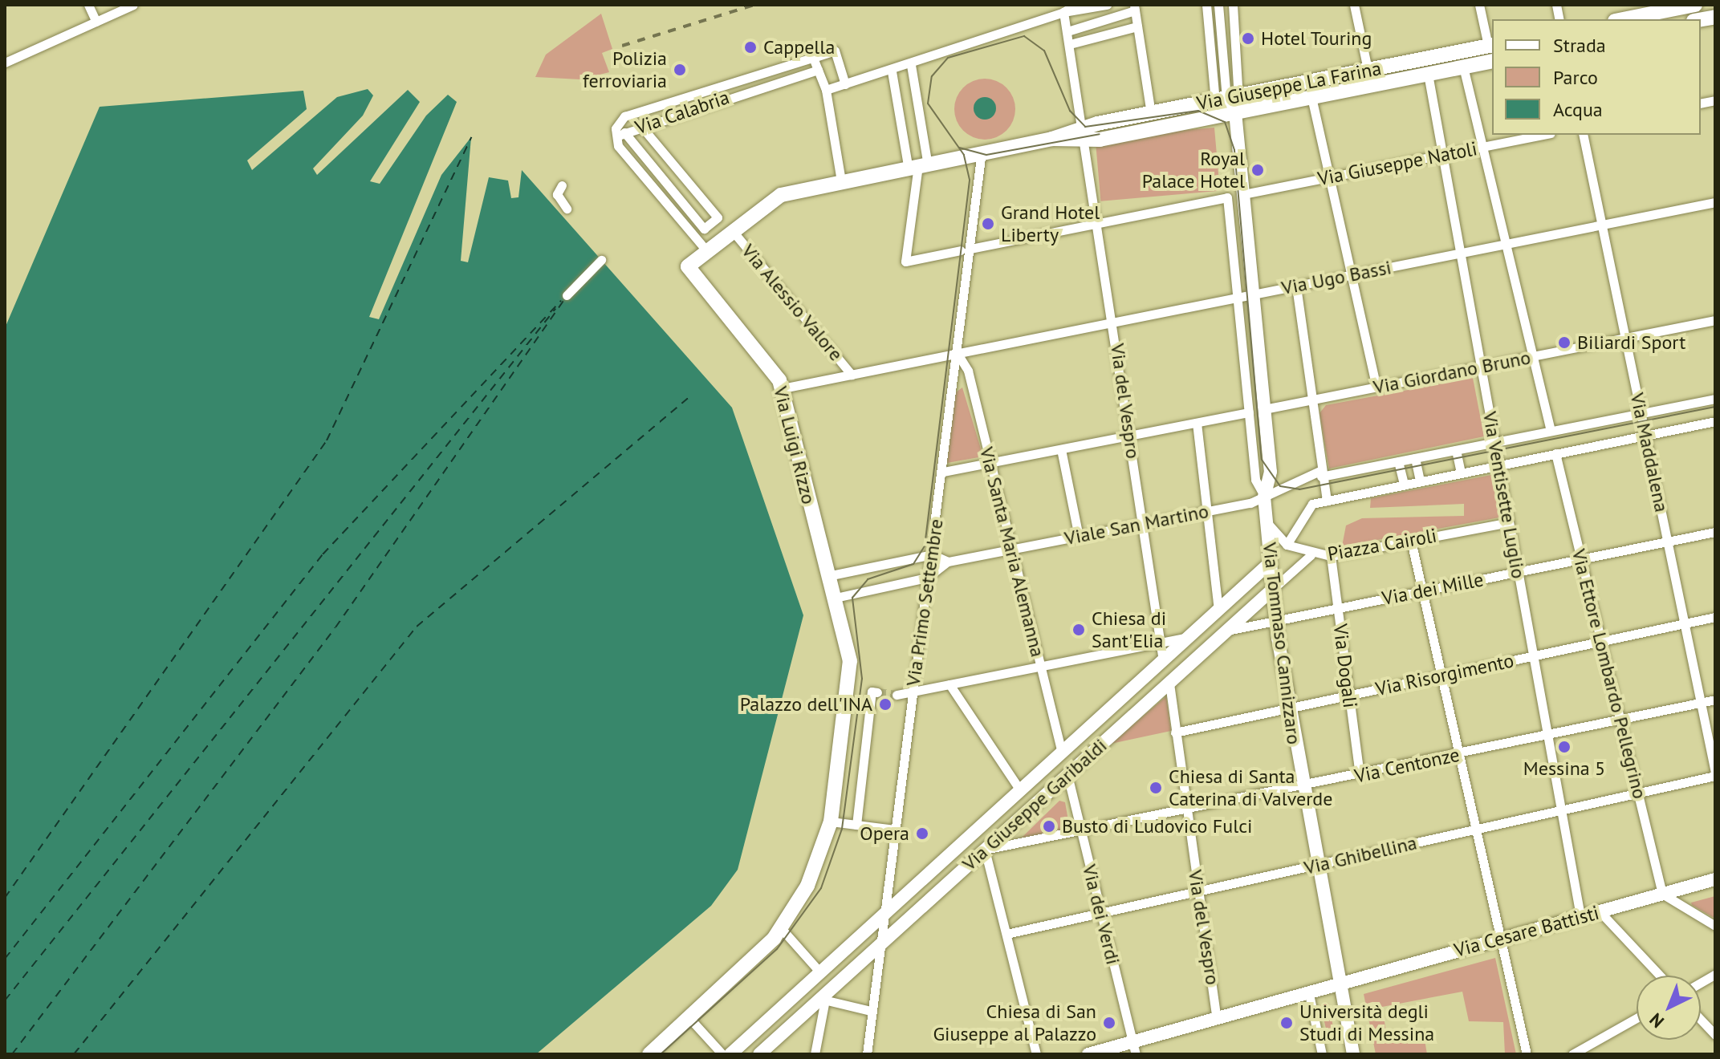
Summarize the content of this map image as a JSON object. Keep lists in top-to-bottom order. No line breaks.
{"streets":{"main road":["Via Giuseppe La Farina","Via Luigi Rizzo"],"street":["Via Calabria","Via Giuseppe Natoli","Via Ugo Bassi","Via Alessio Valore","Via Giordano Bruno","Via del Vespro","Via Maddalena","Via Ventisette Luglio","Viale San Martino","Piazza Cairoli","Via Santa Maria Alemanna","Via dei Mille","Via Primo Settembre","Via Tommaso Cannizzaro","Via Dogali","Via Ettore Lombardo Pellegrino","Via Risorgimento","Via Centonze","Via Giuseppe Garibaldi","Via Ghibellina","Via dei Verdi","Via Cesare Battisti"]},"crossings":[["Via Giuseppe La Farina","Via del Vespro"],["Via Giuseppe La Farina","Via Ventisette Luglio"],["Via Giuseppe La Farina","Via Tommaso Cannizzaro"],["Via Giuseppe Natoli","Via Ventisette Luglio"],["Via Giuseppe Natoli","Via Tommaso Cannizzaro"],["Via Ugo Bassi","Via Alessio Valore"],["Via Ugo Bassi","Via del Vespro"],["Via Ugo Bassi","Via Luigi Rizzo"],["Via Ugo Bassi","Via Maddalena"],["Via Ugo Bassi","Via Ventisette Luglio"],["Via Ugo Bassi","Via Santa Maria Alemanna"],["Via Ugo Bassi","Via Primo Settembre"],["Via Ugo Bassi","Via Tommaso Cannizzaro"],["Via Giordano Bruno","Via Maddalena"],["Via Giordano Bruno","Via Ventisette Luglio"],["Via Giordano Bruno","Via Tommaso Cannizzaro"],["Via del Vespro","Viale San Martino"],["Via del Vespro","Via Tommaso Cannizzaro"],["Via del Vespro","Via Risorgimento"],["Via del Vespro","Via Centonze"],["Via del Vespro","Via Giuseppe Garibaldi"],["Via del Vespro","Via Ghibellina"],["Via del Vespro","Via Cesare Battisti"],["Via Maddalena","Viale San Martino"],["Via Maddalena","Via dei Mille"],["Via Maddalena","Via Risorgimento"],["Via Maddalena","Via Centonze"],["Via Maddalena","Via Ghibellina"],["Via Ventisette Luglio","Viale San Martino"],["Via Ventisette Luglio","Piazza Cairoli"],["Via Ventisette Luglio","Via dei Mille"],["Via Ventisette Luglio","Via Risorgimento"],["Via Ventisette Luglio","Via Centonze"],["Via Ventisette Luglio","Via Ghibellina"],["Via Ventisette Luglio","Via Cesare Battisti"],["Viale San Martino","Via Santa Maria Alemanna"],["Viale San Martino","Via Tommaso Cannizzaro"],["Piazza Cairoli","Via Tommaso Cannizzaro"],["Piazza Cairoli","Via Dogali"],["Piazza Cairoli","Via Giuseppe Garibaldi"],["Via Santa Maria Alemanna","Via Primo Settembre"],["Via Santa Maria Alemanna","Via Giuseppe Garibaldi"],["Via dei Mille","Via Tommaso Cannizzaro"],["Via dei Mille","Via Dogali"],["Via dei Mille","Via Ettore Lombardo Pellegrino"],["Via dei Mille","Via Giuseppe Garibaldi"],["Via Primo Settembre","Via Giuseppe Garibaldi"],["Via Tommaso Cannizzaro","Via Risorgimento"],["Via Tommaso Cannizzaro","Via Centonze"],["Via Tommaso Cannizzaro","Via Giuseppe Garibaldi"],["Via Tommaso Cannizzaro","Via Ghibellina"],["Via Tommaso Cannizzaro","Via Cesare Battisti"],["Via Dogali","Via Risorgimento"],["Via Dogali","Via Centonze"],["Via Ettore Lombardo Pellegrino","Via Risorgimento"],["Via Ettore Lombardo Pellegrino","Via Centonze"],["Via Ettore Lombardo Pellegrino","Via Ghibellina"],["Via Ettore Lombardo Pellegrino","Via Cesare Battisti"],["Via Centonze","Via Giuseppe Garibaldi"],["Via Centonze","Via dei Verdi"],["Via Giuseppe Garibaldi","Via dei Verdi"],["Via Ghibellina","Via dei Verdi"],["Via dei Verdi","Via Cesare Battisti"]],"places":["Hotel Touring","Cappella","Polizia ferroviaria","Royal Palace Hotel","Grand Hotel Liberty","Biliardi Sport","Chiesa di Sant'Elia","Palazzo dell'INA","Messina 5","Chiesa di Santa Caterina di Valverde","Busto di Ludovico Fulci","Opera","Chiesa di San Giuseppe al Palazzo","Università degli Studi di Messina"],"legend":["Strada","Parco","Acqua"],"north":"bottom left"}
